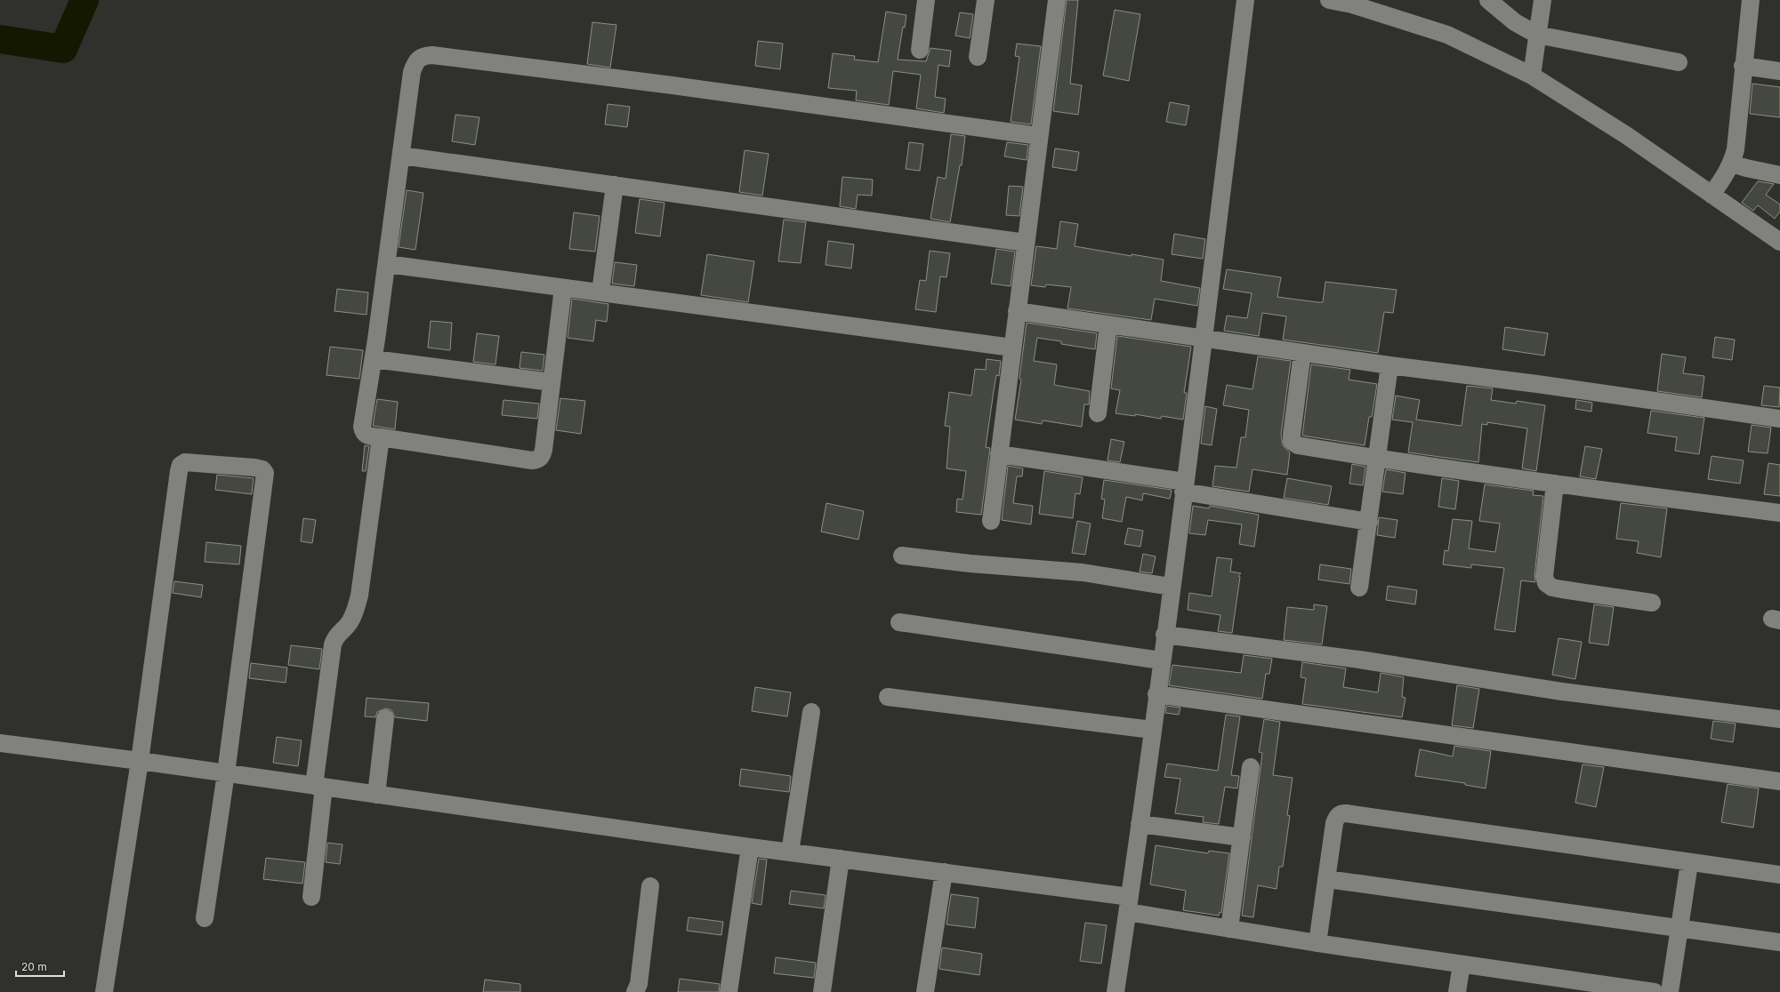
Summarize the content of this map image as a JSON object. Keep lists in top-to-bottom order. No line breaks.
{"scale_bar":"20 m"}
